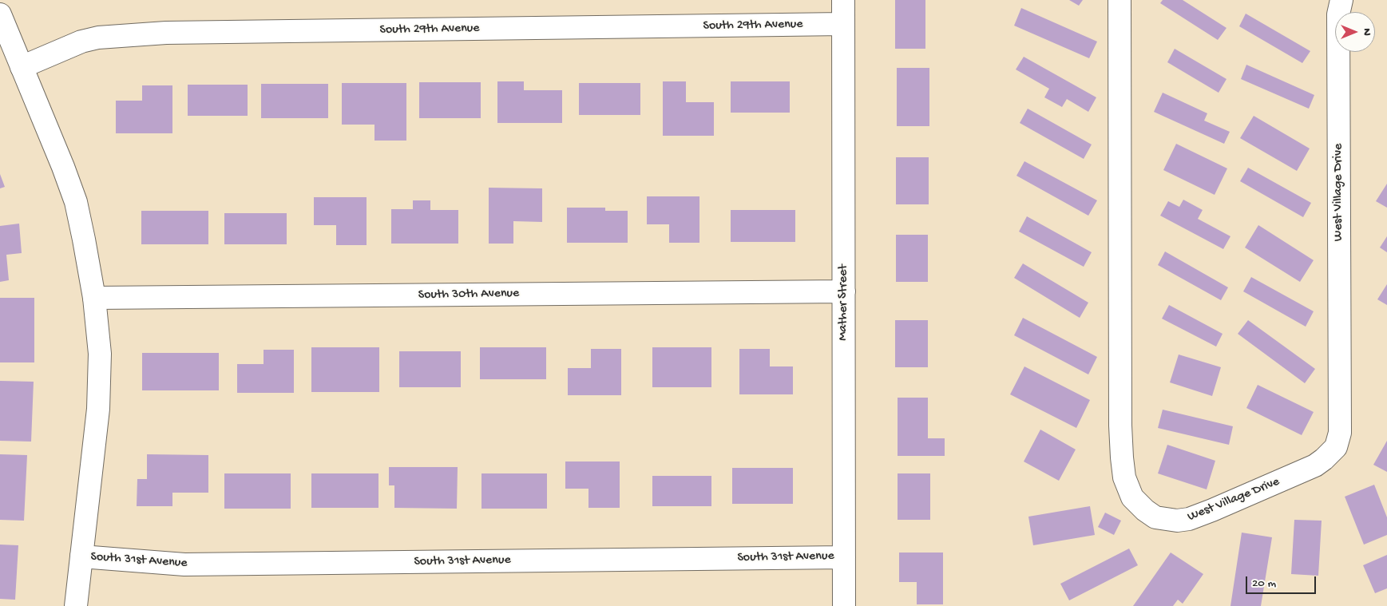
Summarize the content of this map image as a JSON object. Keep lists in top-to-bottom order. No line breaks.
{"streets":{"street":["South 29th Avenue","West Village Drive","South 30th Avenue","Mather Street","South 31st Avenue"]},"crossings":[["South 29th Avenue","Mather Street"],["South 30th Avenue","Mather Street"],["Mather Street","South 31st Avenue"]],"scale_bar":"20 m","north":"right"}
